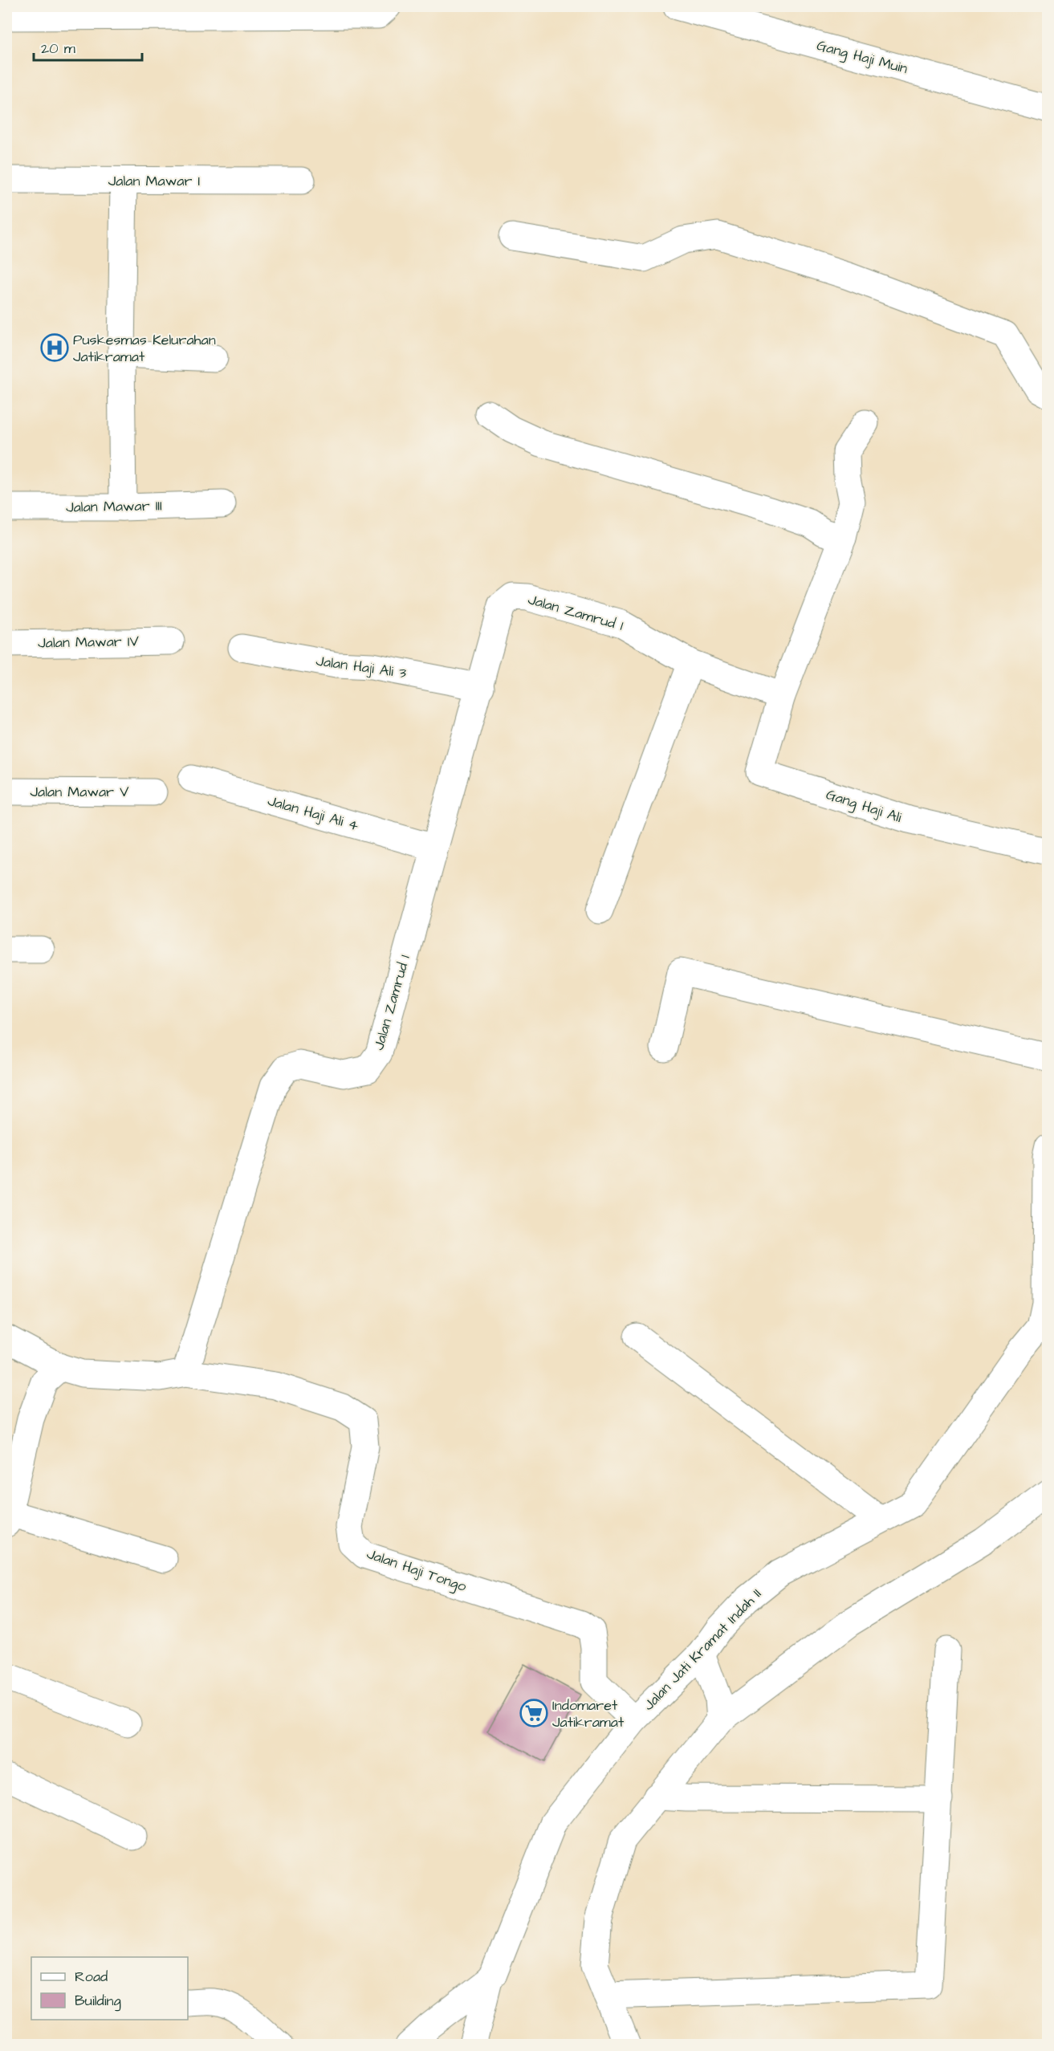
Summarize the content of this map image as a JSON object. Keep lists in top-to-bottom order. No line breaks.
{"streets":{"street":["Gang Haji Muin","Jalan Mawar I","Jalan Mawar III","Jalan Zamrud 1","Jalan Mawar IV","Jalan Haji Ali 3","Jalan Mawar V","Gang Haji Ali","Jalan Haji Ali 4","Jalan Haji Tongo","Jalan Jati Kramat Indah II"]},"crossings":[["Jalan Zamrud 1","Jalan Haji Ali 3"],["Jalan Zamrud 1","Gang Haji Ali"],["Jalan Zamrud 1","Jalan Haji Ali 4"],["Jalan Zamrud 1","Jalan Haji Tongo"],["Jalan Haji Tongo","Jalan Jati Kramat Indah II"]],"places":{"hospital":["Puskesmas Kelurahan Jatikramat"],"supermarket":["Indomaret Jatikramat"]},"legend":["Road","Building"],"scale_bar":"20 m"}
